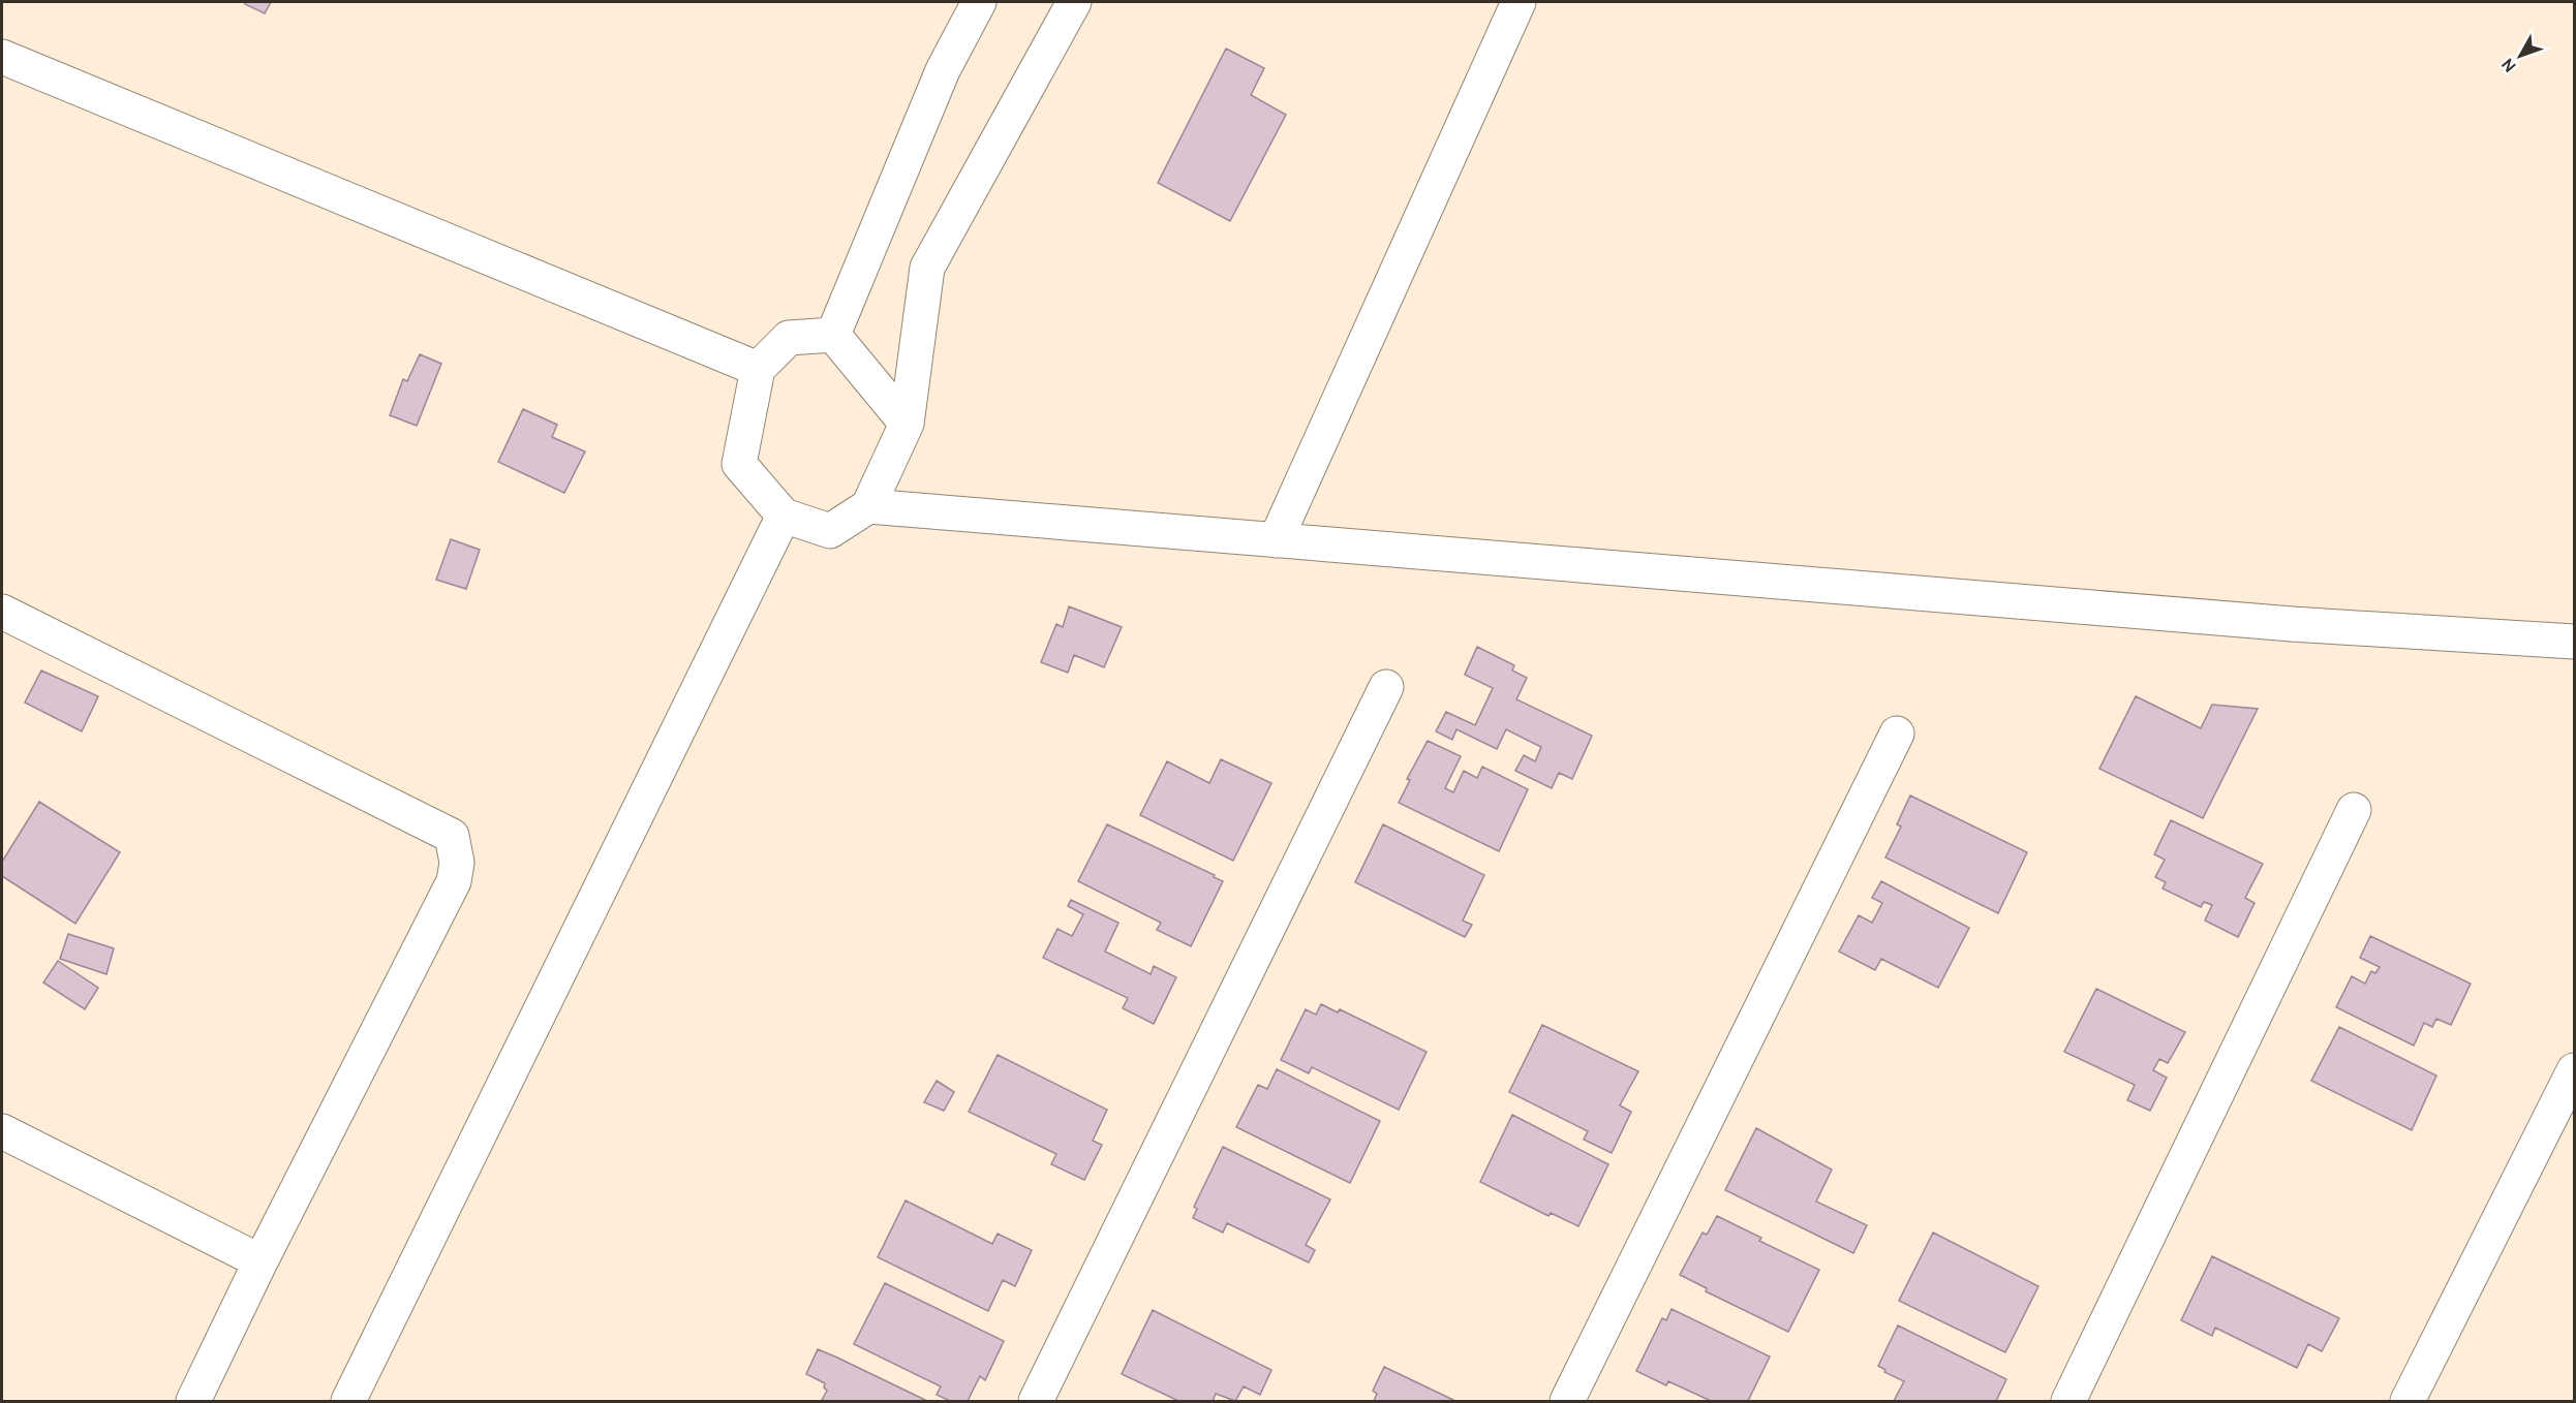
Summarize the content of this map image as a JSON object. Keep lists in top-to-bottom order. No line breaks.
{"north":"bottom left"}
